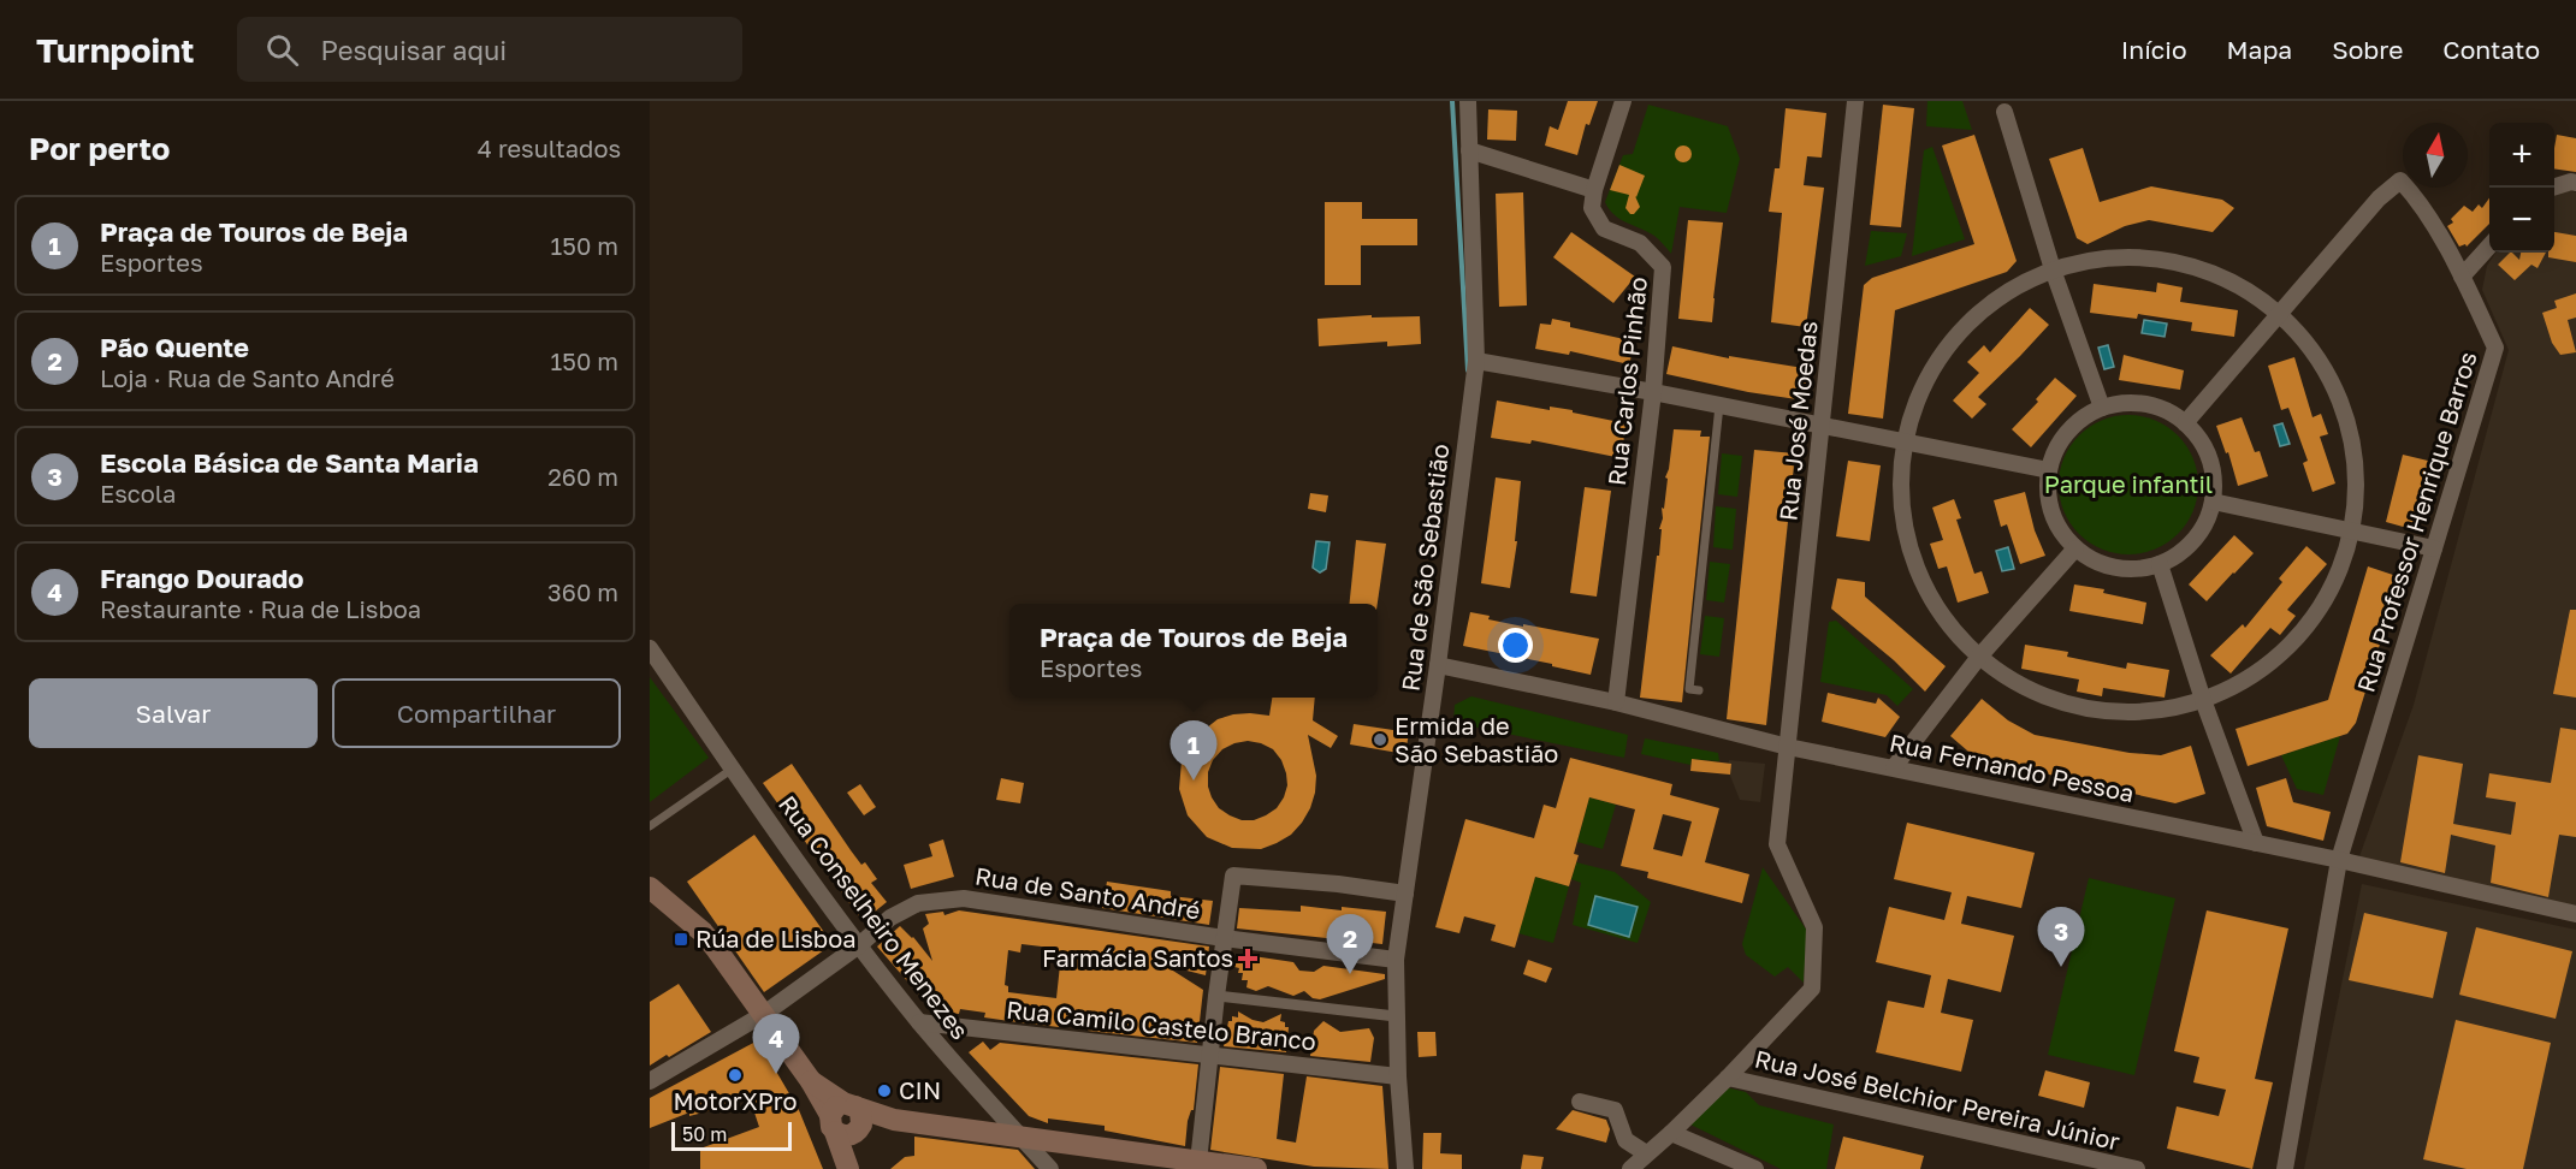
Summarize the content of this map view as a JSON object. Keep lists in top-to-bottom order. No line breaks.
{"streets":{"street":["Rua Carlos Pinhão","Rua José Moedas","Rua Professor Henrique Barros","Rua de São Sebastião","Rua Fernando Pessoa","Rua de Santo André","Rua Conselheiro Menezes","Rua Camilo Castelo Branco","Rua José Belchior Pereira Júnior"]},"crossings":[["Rua Carlos Pinhão","Rua Fernando Pessoa"],["Rua José Moedas","Rua Fernando Pessoa"],["Rua José Moedas","Rua José Belchior Pereira Júnior"],["Rua Professor Henrique Barros","Rua Fernando Pessoa"],["Rua de São Sebastião","Rua Fernando Pessoa"],["Rua de São Sebastião","Rua de Santo André"],["Rua de São Sebastião","Rua Camilo Castelo Branco"],["Rua de Santo André","Rua Conselheiro Menezes"],["Rua Conselheiro Menezes","Rua Camilo Castelo Branco"]],"parks":["Parque infantil"],"places":{"other":["Ermida de São Sebastião","MotorXPro","CIN"],"transit":["Rúa de Lisboa"],"health":["Farmácia Santos"]},"scale_bar":"50 m","north":"top","page":{"header":"Turnpoint","search":"Pesquisar aqui","nav":["Início","Mapa","Sobre","Contato"],"heading":["Por perto","4 resultados"],"map_buttons":["+","−"],"list":[{"mark":"1","name":"Praça de Touros de Beja","note":"Esportes","value":"150 m"},{"mark":"2","name":"Pão Quente","note":"Loja · Rua de Santo André","value":"150 m"},{"mark":"3","name":"Escola Básica de Santa Maria","note":"Escola","value":"260 m"},{"mark":"4","name":"Frango Dourado","note":"Restaurante · Rua de Lisboa","value":"360 m"}],"popup":["Praça de Touros de Beja","Esportes"],"buttons":["Salvar","Compartilhar"],"pins":["1","3","2","4"],"scale":"50 m"}}
